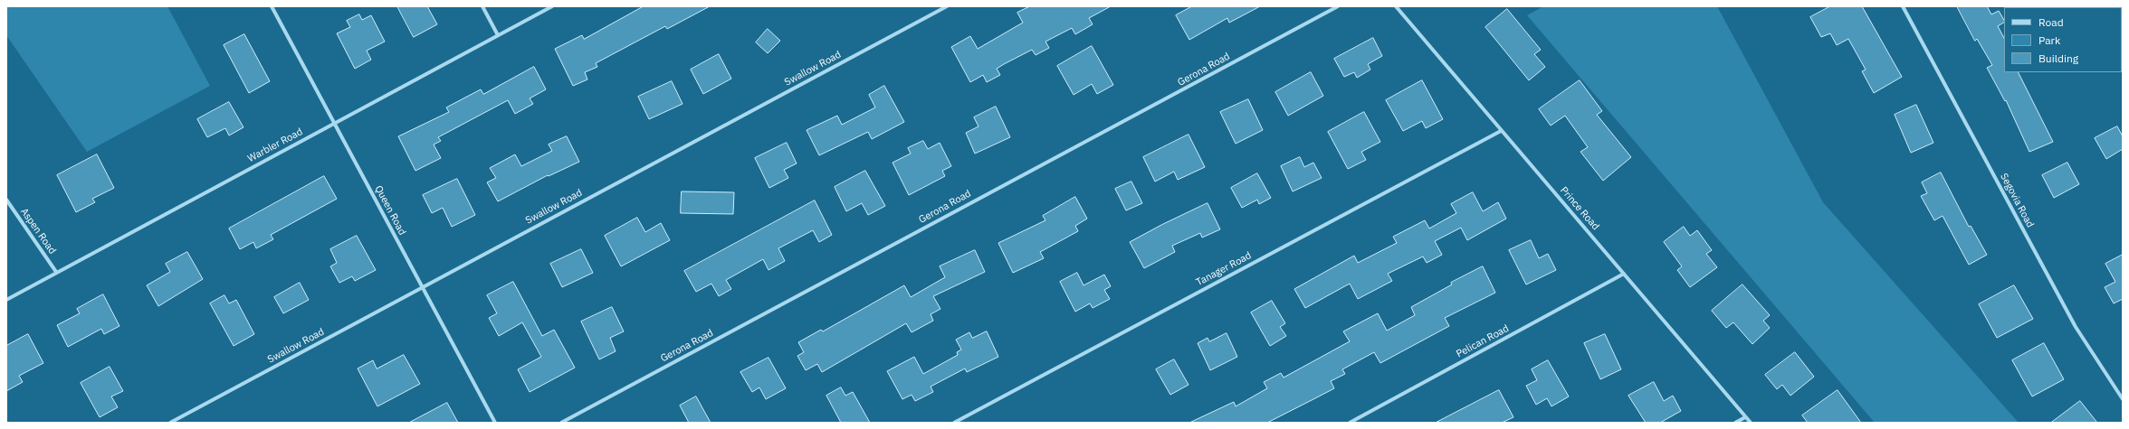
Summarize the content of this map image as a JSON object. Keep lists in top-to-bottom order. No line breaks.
{"streets":{"street":["Swallow Road","Gerona Road","Warbler Road","Segovia Road","Prince Road","Queen Road","Aspen Road","Tanager Road","Pelican Road"]},"crossings":[["Swallow Road","Queen Road"],["Warbler Road","Queen Road"],["Warbler Road","Aspen Road"],["Prince Road","Tanager Road"],["Prince Road","Pelican Road"]],"legend":["Road","Park","Building"]}
